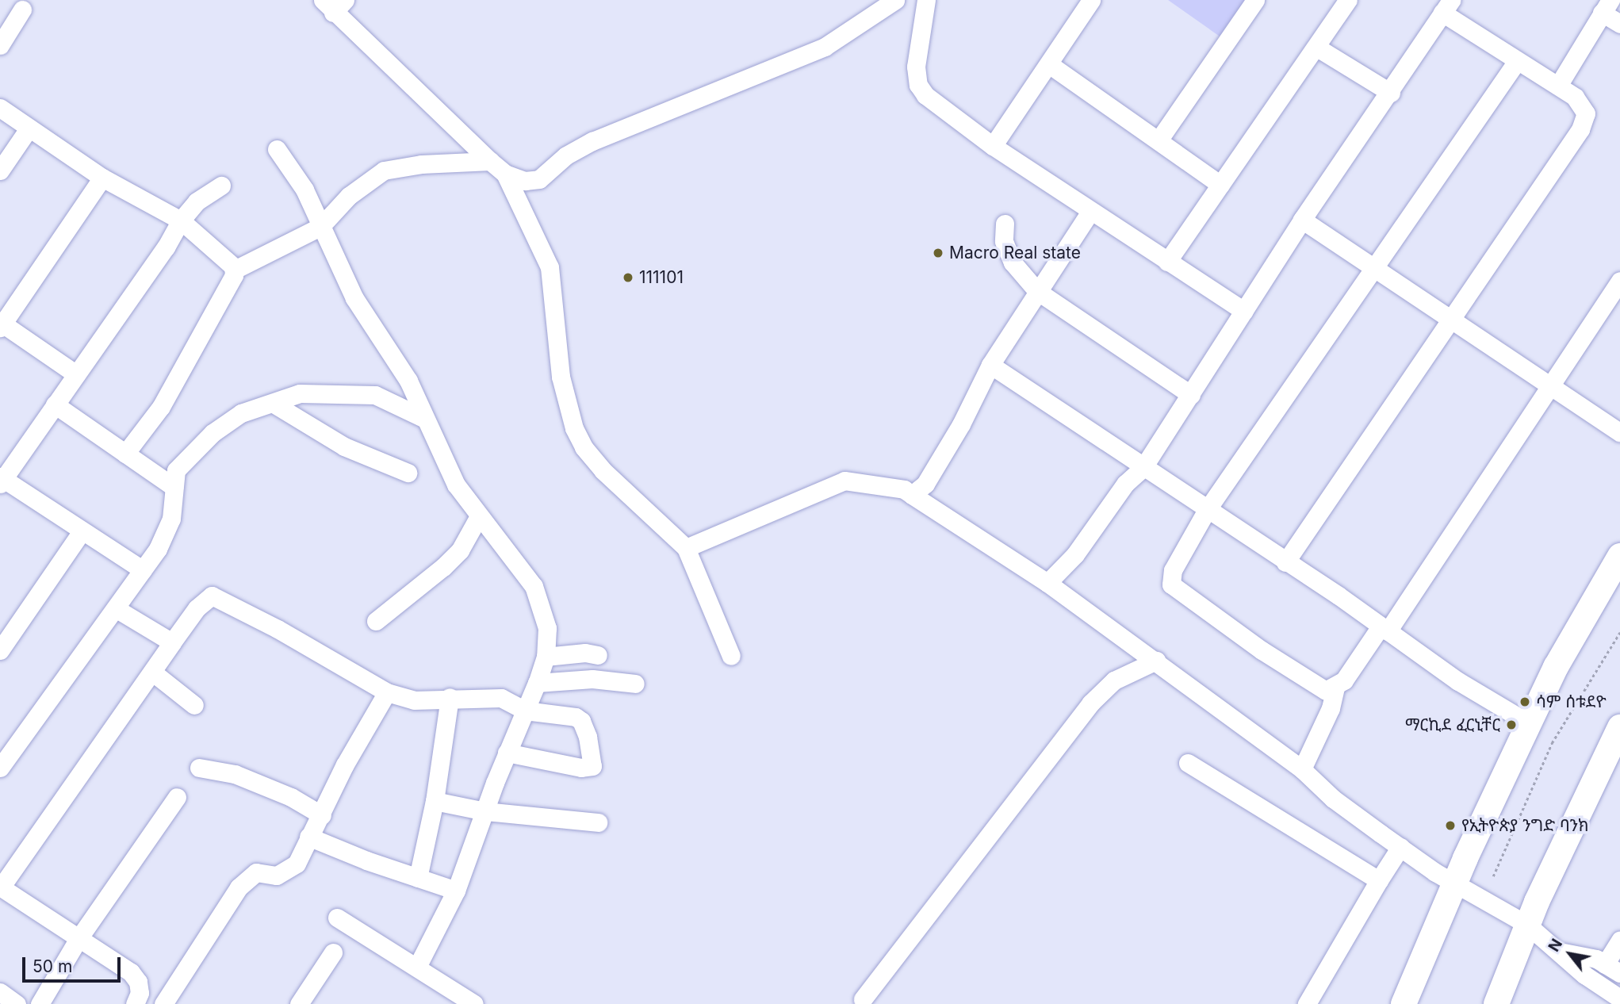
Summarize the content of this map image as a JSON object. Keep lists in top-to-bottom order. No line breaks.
{"places":["Macro Real state","111101","ሳም ሰቱደዮ","ማርኪደ ፈርኒቸር","የኢትዮጵያ ንግድ ባንክ"],"scale_bar":"50 m","north":"top left"}
